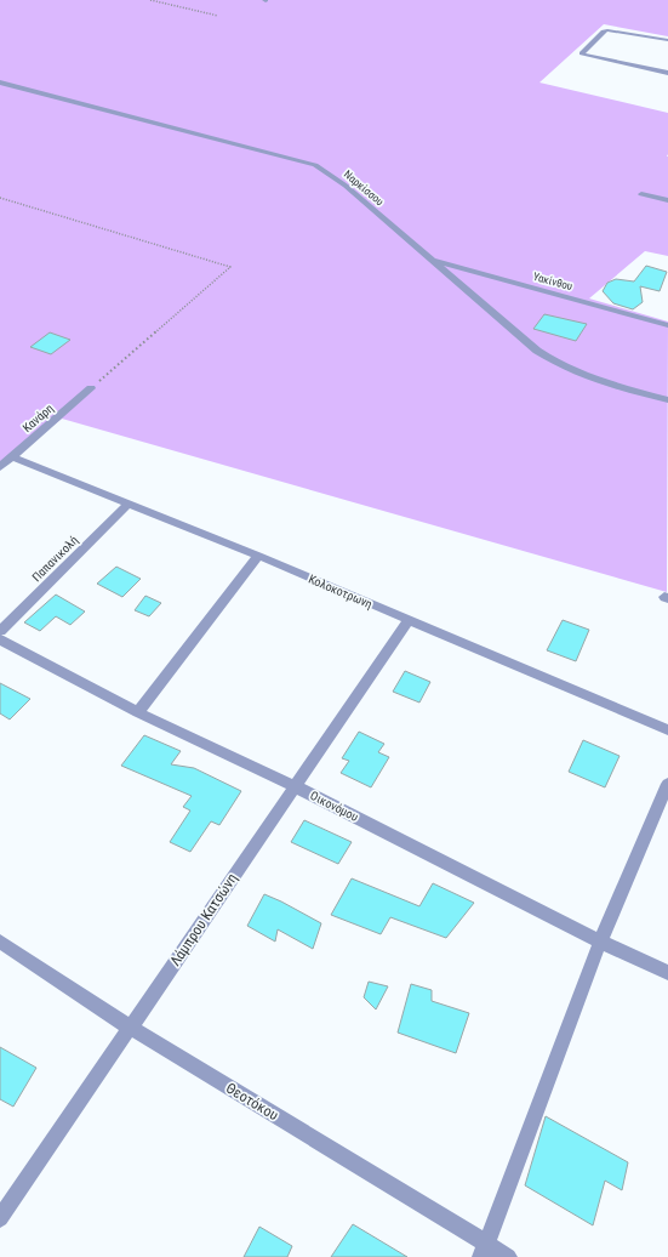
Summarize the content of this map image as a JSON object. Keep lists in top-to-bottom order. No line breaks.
{"streets":{"street":["Ναρκίσσου","Υακίνθου","Κανάρη","Παπανικολή","Κολοκοτρωνη","Οικονόμου","Λάμπρου Κατσώνη","Θεοτόκου"]},"crossings":[["Ναρκίσσου","Υακίνθου"],["Κανάρη","Κολοκοτρωνη"],["Παπανικολή","Κολοκοτρωνη"],["Κολοκοτρωνη","Λάμπρου Κατσώνη"],["Οικονόμου","Λάμπρου Κατσώνη"],["Λάμπρου Κατσώνη","Θεοτόκου"]]}
